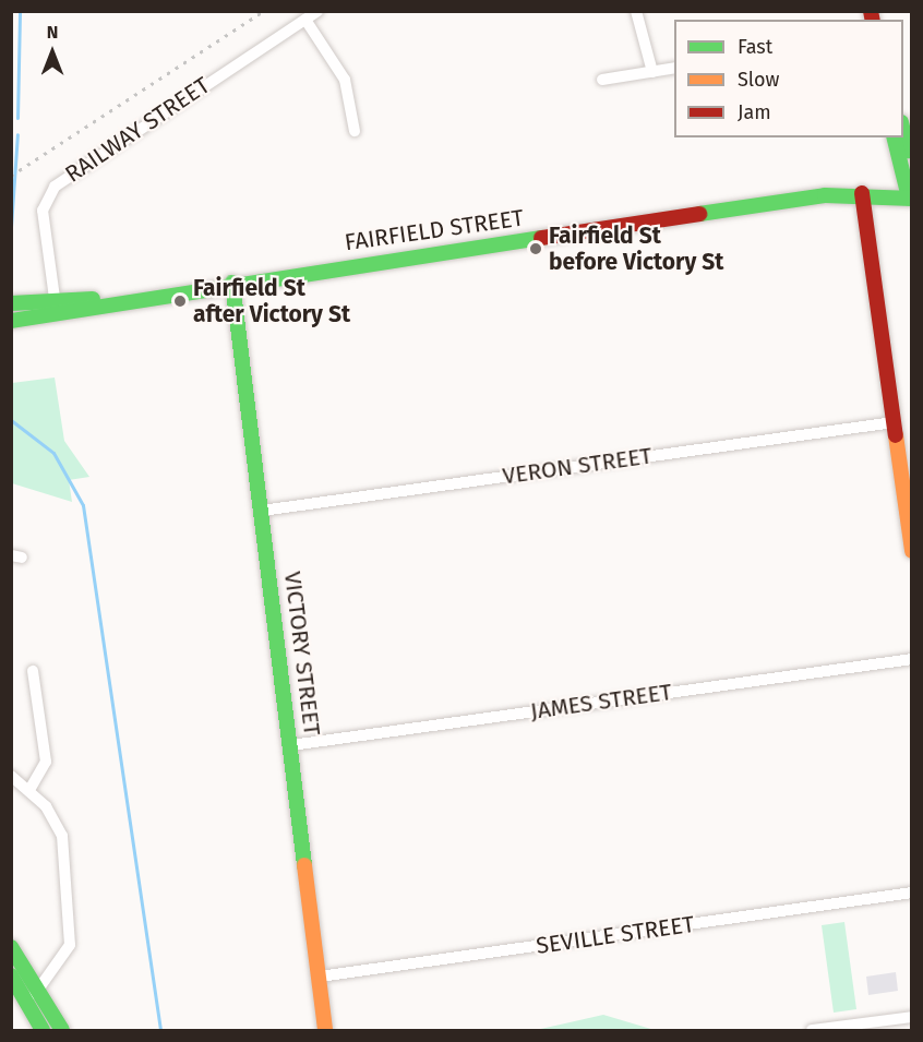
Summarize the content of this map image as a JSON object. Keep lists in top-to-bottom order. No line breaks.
{"streets":{"main road":["FAIRFIELD STREET","VICTORY STREET"],"street":["RAILWAY STREET","VERON STREET","JAMES STREET","SEVILLE STREET"]},"crossings":[["FAIRFIELD STREET","VICTORY STREET"],["VERON STREET","VICTORY STREET"],["VICTORY STREET","JAMES STREET"],["VICTORY STREET","SEVILLE STREET"]],"places":["Fairfield St before Victory St","Fairfield St after Victory St"],"legend":["Fast","Slow","Jam"],"north":"top"}
